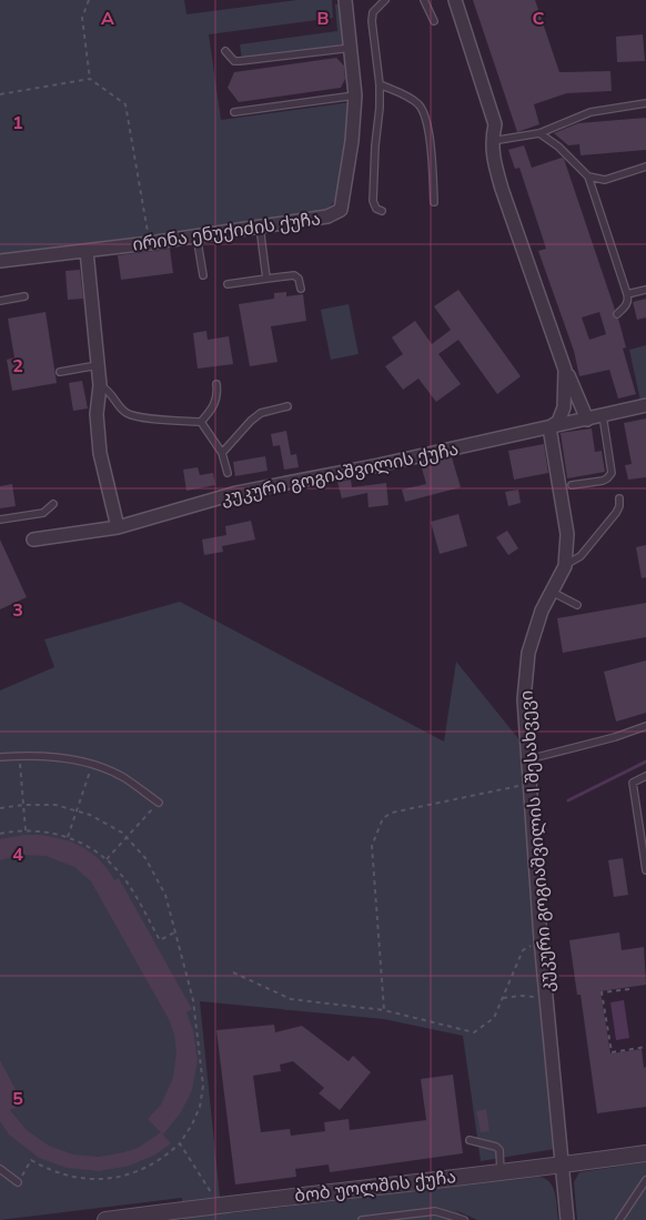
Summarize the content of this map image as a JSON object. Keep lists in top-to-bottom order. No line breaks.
{"streets":{"street":["ირინა ენუქიძის ქუჩა","კუკური გოგიაშვილის ქუჩა","კუკური გოგიაშვილის I შესახვევი","ბობ უოლშის ქუჩა"]},"crossings":[["კუკური გოგიაშვილის ქუჩა","კუკური გოგიაშვილის I შესახვევი"],["კუკური გოგიაშვილის I შესახვევი","ბობ უოლშის ქუჩა"]],"grid":{"columns":["A","B","C"],"rows":["1","2","3","4","5"]}}
